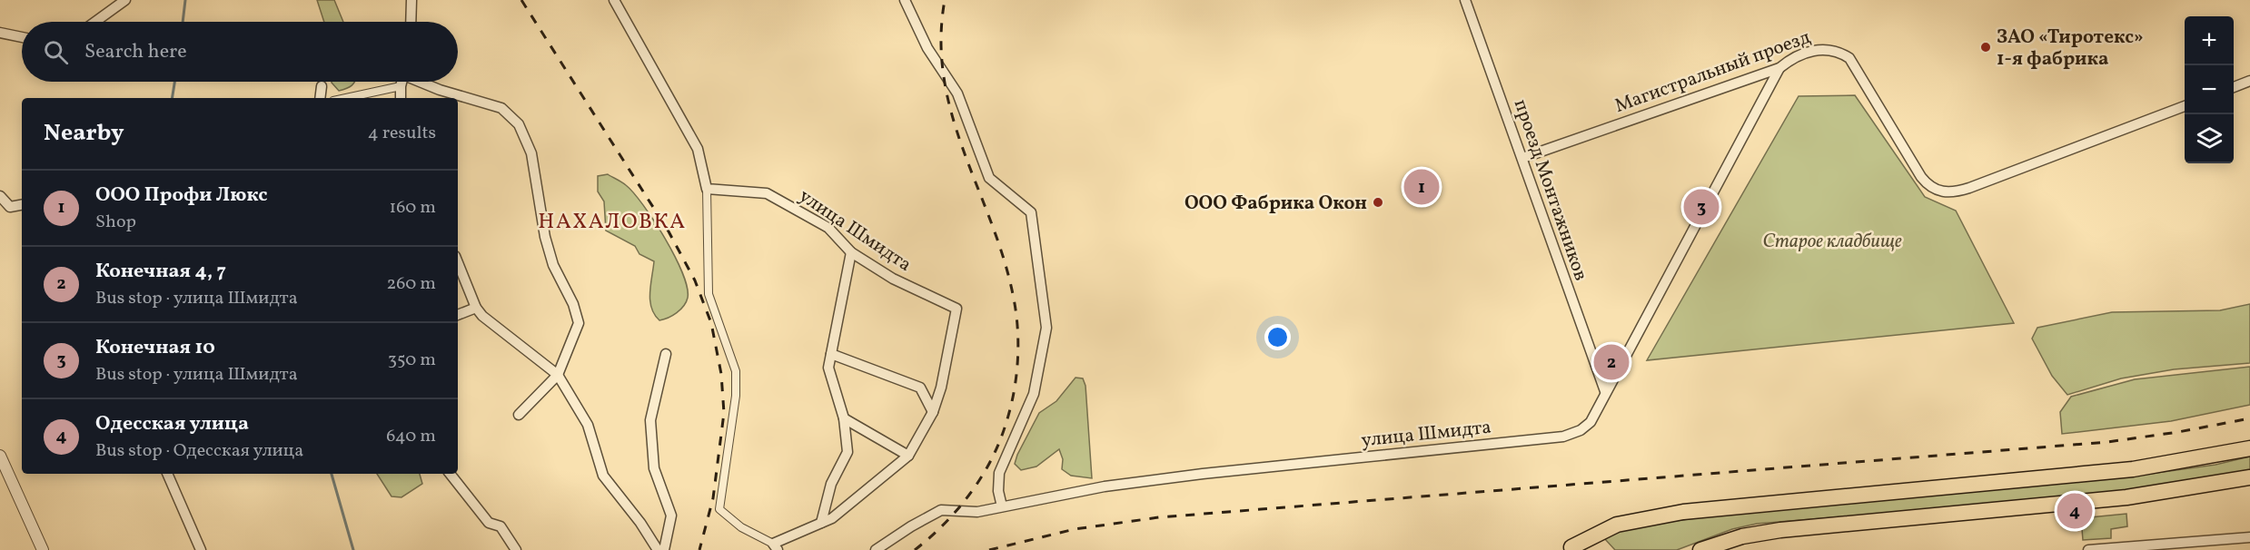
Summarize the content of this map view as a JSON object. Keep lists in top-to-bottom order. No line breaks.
{"streets":{"street":["Магистральный проезд","проезд Монтажников","улица Шмидта"]},"crossings":[["Магистральный проезд","проезд Монтажников"],["Магистральный проезд","улица Шмидта"],["проезд Монтажников","улица Шмидта"]],"districts":["НАХАЛОВКА"],"parks":["Старое кладбище"],"places":["ЗАО «Тиротекс» 1-я фабрика","ООО Фабрика Окон"],"page":{"map_buttons":["+","−"],"search":"Search here","heading":["Nearby","4 results"],"pins":["1","3","2","4"],"list":[{"mark":"1","name":"ООО Профи Люкс","note":"Shop","value":"160 m"},{"mark":"2","name":"Конечная 4, 7","note":"Bus stop · улица Шмидта","value":"260 m"},{"mark":"3","name":"Конечная 10","note":"Bus stop · улица Шмидта","value":"350 m"},{"mark":"4","name":"Одесская улица","note":"Bus stop · Одесская улица","value":"640 m"}]}}
